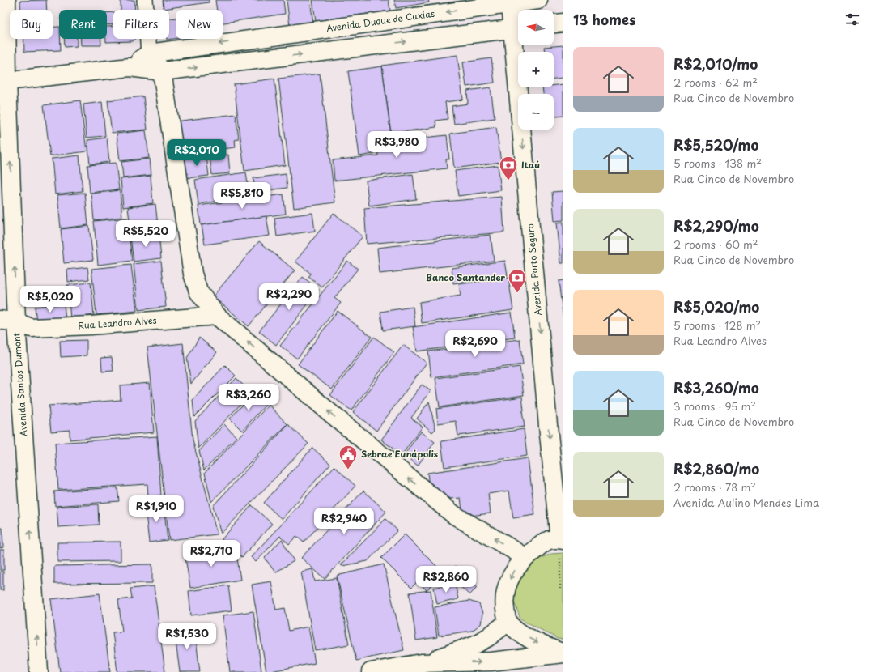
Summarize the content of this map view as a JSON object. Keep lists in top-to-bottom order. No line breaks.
{"streets":{"street":["Avenida Duque de Caxias","Avenida Porto Seguro","Rua Leandro Alves","Avenida Santos Dumont"]},"crossings":[["Avenida Duque de Caxias","Avenida Porto Seguro"],["Avenida Duque de Caxias","Avenida Santos Dumont"],["Rua Leandro Alves","Avenida Santos Dumont"]],"one_way":["Avenida Porto Seguro","Avenida Santos Dumont"],"places":{"bank":["Itaú","Banco Santander"],"public building":["Sebrae Eunápolis"]},"north":"left","page":{"heading":"13 homes","map_buttons":["+","−"],"chip":["Buy","Rent","Filters","New"],"list":[{"name":"R$2,010/mo","note":"2 rooms · 62 m² · Rua Cinco de Novembro"},{"name":"R$5,520/mo","note":"5 rooms · 138 m² · Rua Cinco de Novembro"},{"name":"R$2,290/mo","note":"2 rooms · 60 m² · Rua Cinco de Novembro"},{"name":"R$5,020/mo","note":"5 rooms · 128 m² · Rua Leandro Alves"},{"name":"R$3,260/mo","note":"3 rooms · 95 m² · Rua Cinco de Novembro"},{"name":"R$2,860/mo","note":"2 rooms · 78 m² · Avenida Aulino Mendes Lima"}],"price":["R$3,980","R$2,010","R$5,810","R$5,520","R$2,290","R$5,020","R$2,690","R$3,260","R$1,910","R$2,940","R$2,710","R$2,860","R$1,530"]}}
